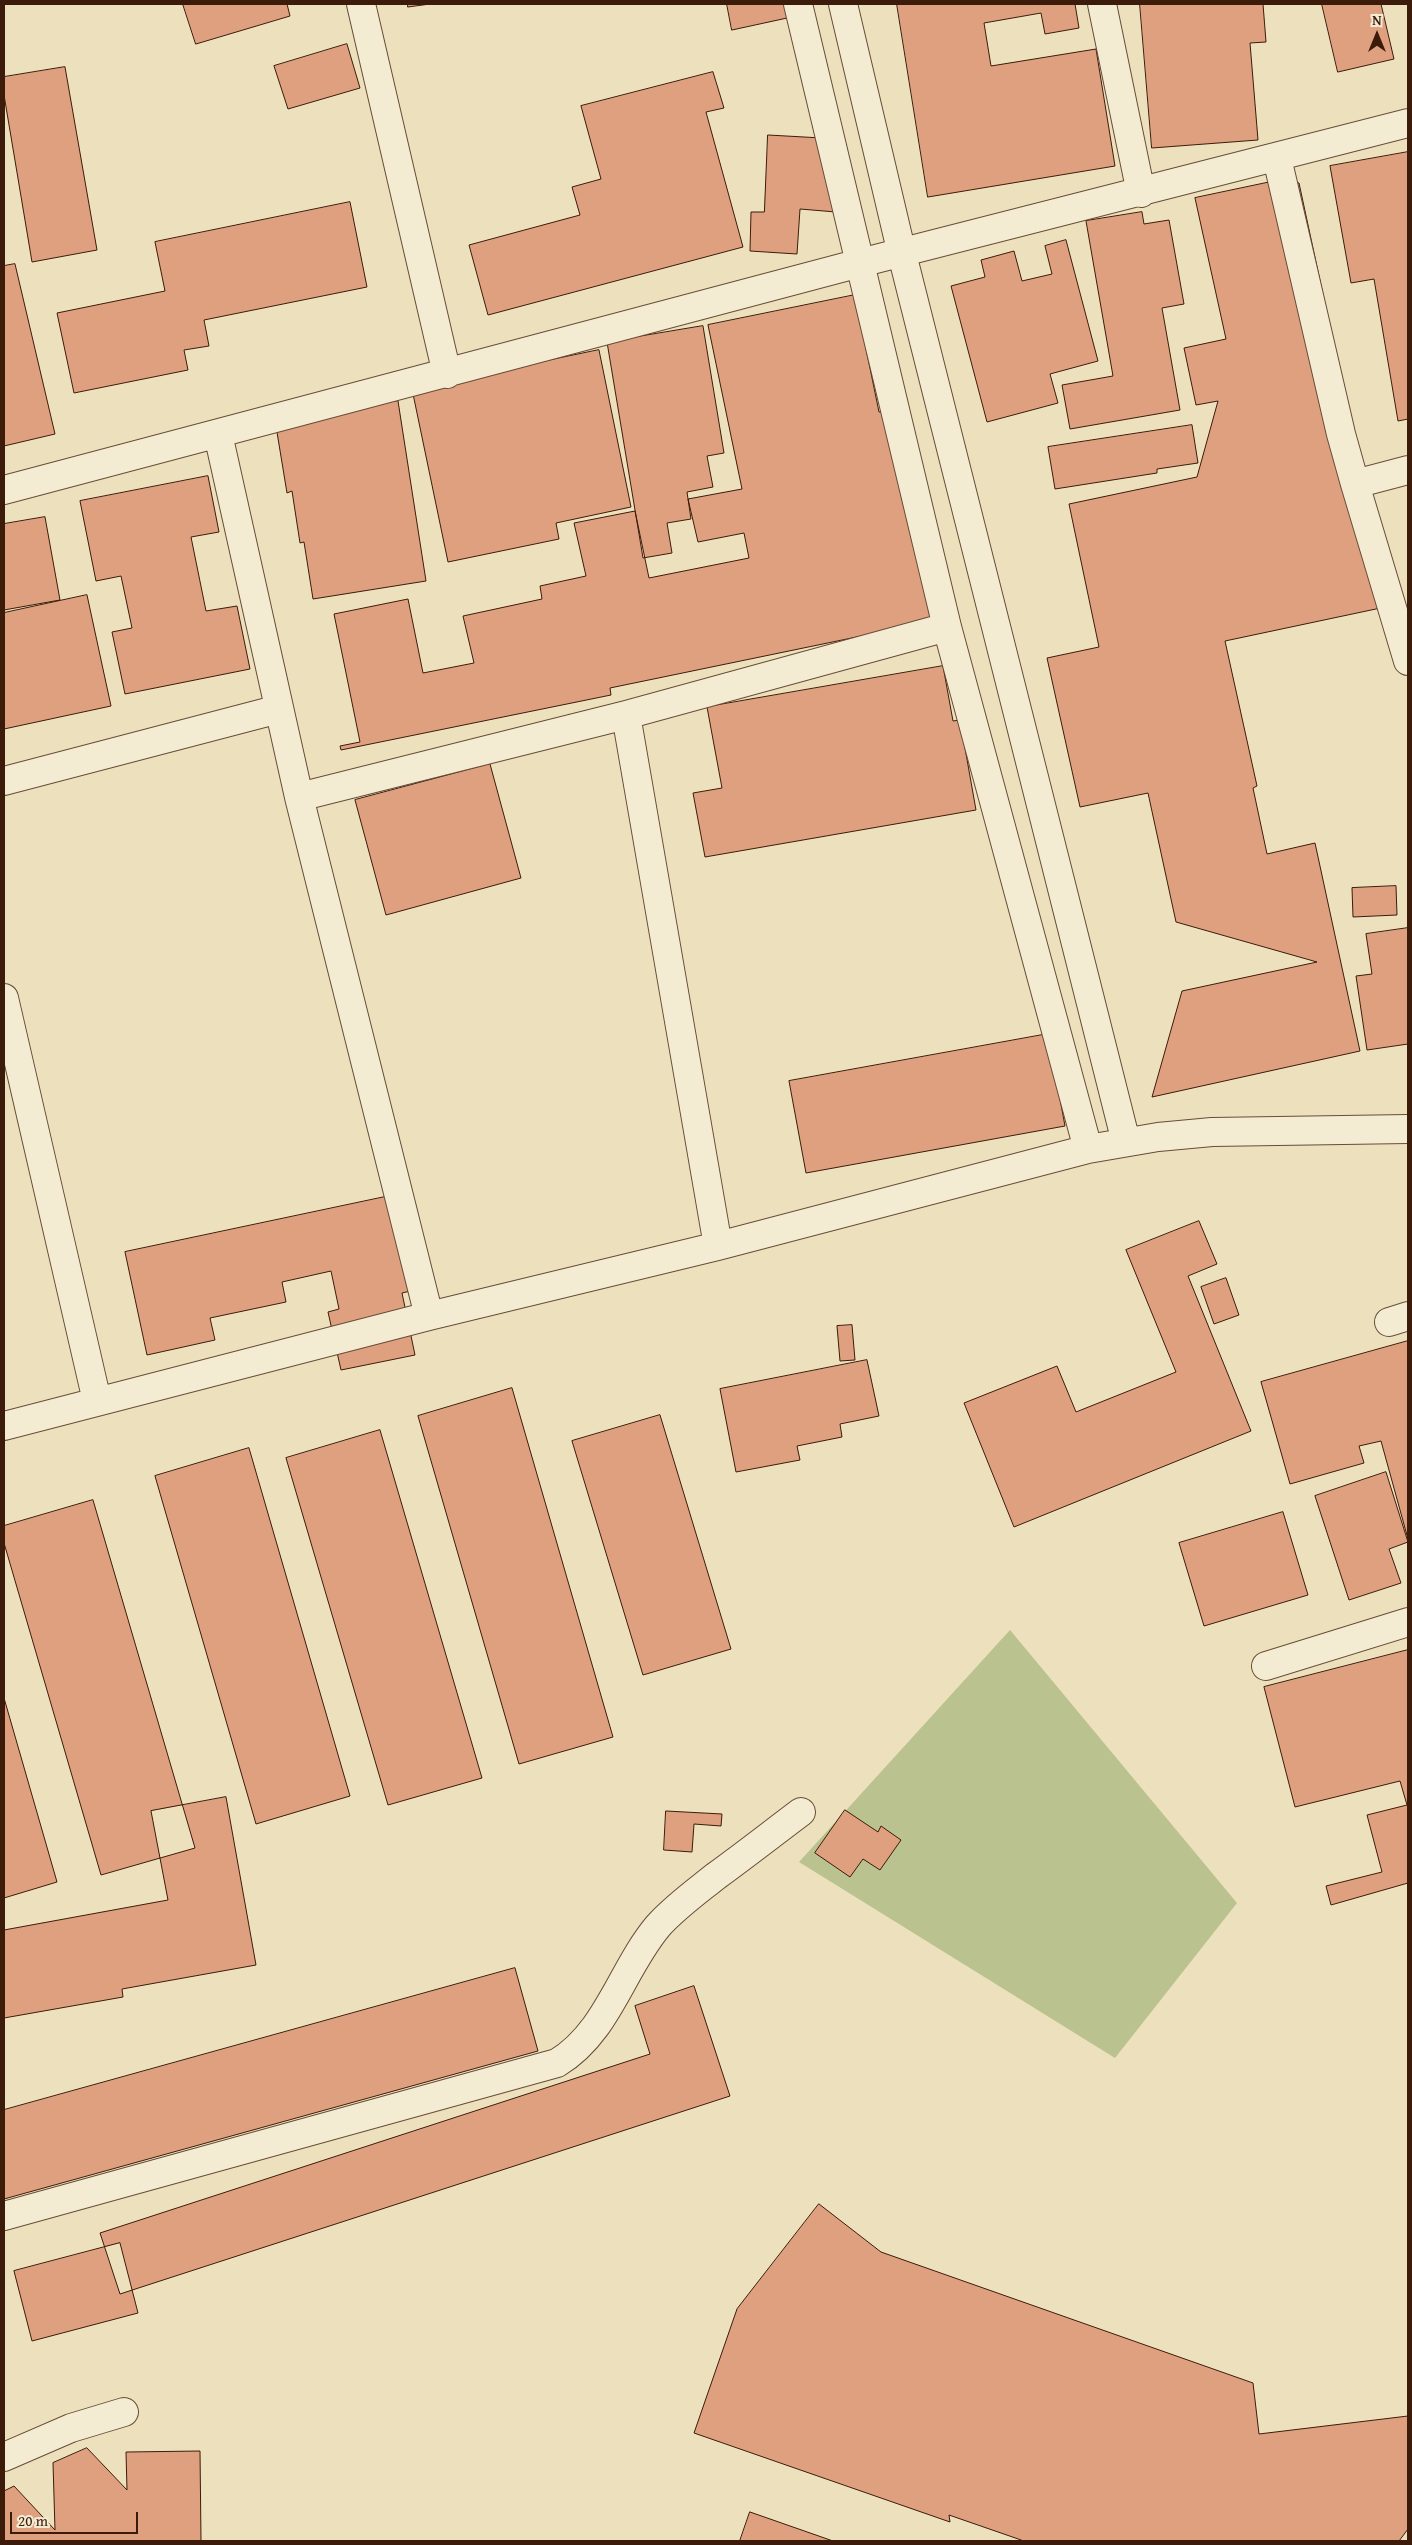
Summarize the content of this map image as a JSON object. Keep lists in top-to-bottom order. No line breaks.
{"scale_bar":"20 m","north":"top"}
